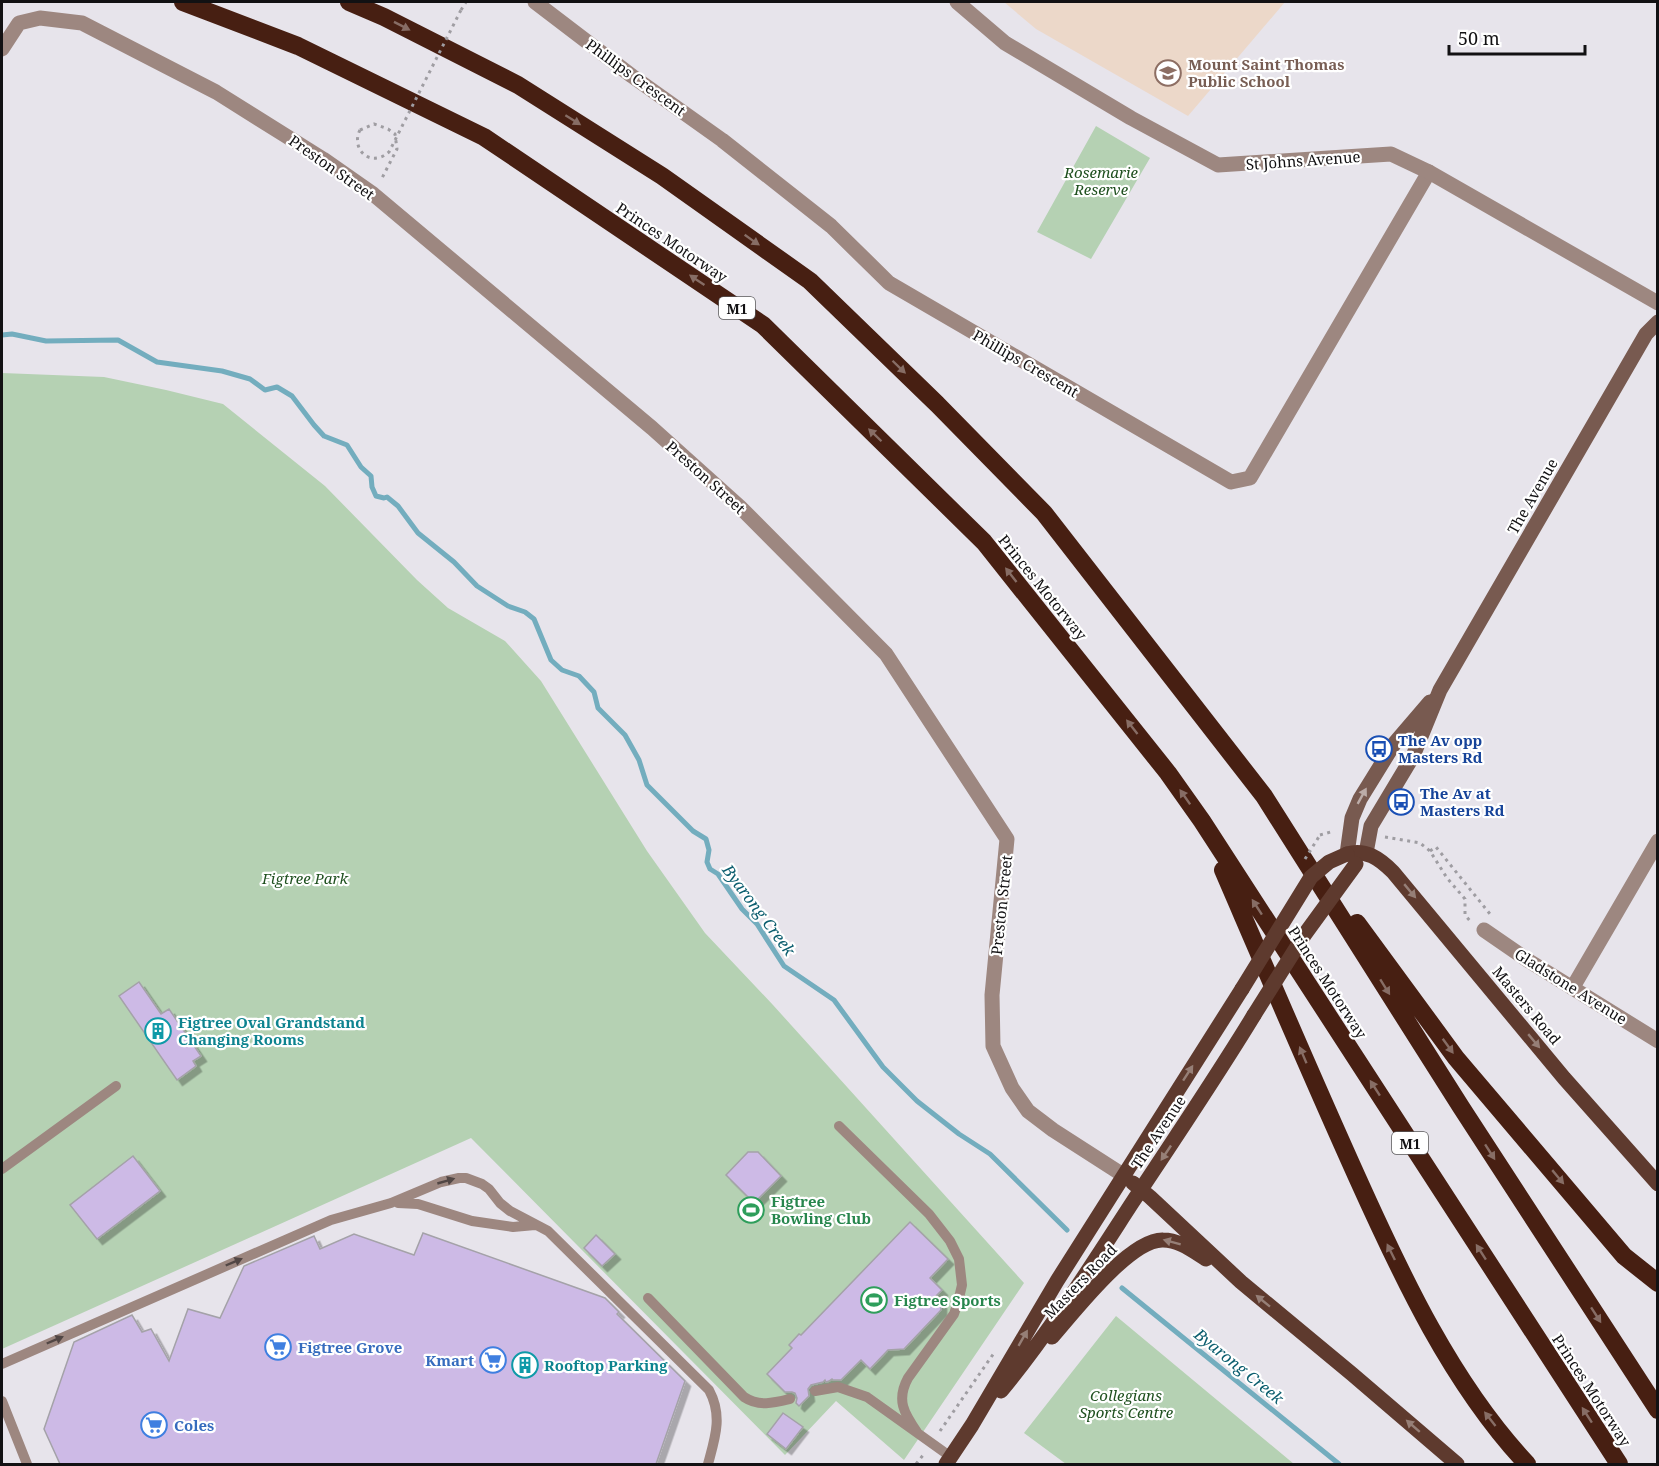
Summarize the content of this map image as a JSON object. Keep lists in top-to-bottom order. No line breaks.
{"streets":{"highway":["Princes Motorway","M1"],"main road":["The Avenue","Masters Road"],"street":["Phillips Crescent","St Johns Avenue","Preston Street","Gladstone Avenue"]},"crossings":[["Phillips Crescent","St Johns Avenue"],["Preston Street","The Avenue"],["Preston Street","Masters Road"],["The Avenue","Masters Road"]],"water":["Byarong Creek"],"parks":["Rosemarie Reserve","Figtree Park","Collegians Sports Centre"],"places":{"school or university":["Mount Saint Thomas Public School"],"bus stop":["The Av opp Masters Rd","The Av at Masters Rd"],"building":["Figtree Oval Grandstand Changing Rooms","Rooftop Parking"],"sports":["Figtree Bowling Club","Figtree Sports"],"supermarket":["Figtree Grove","Kmart","Coles"]},"scale_bar":"50 m"}
